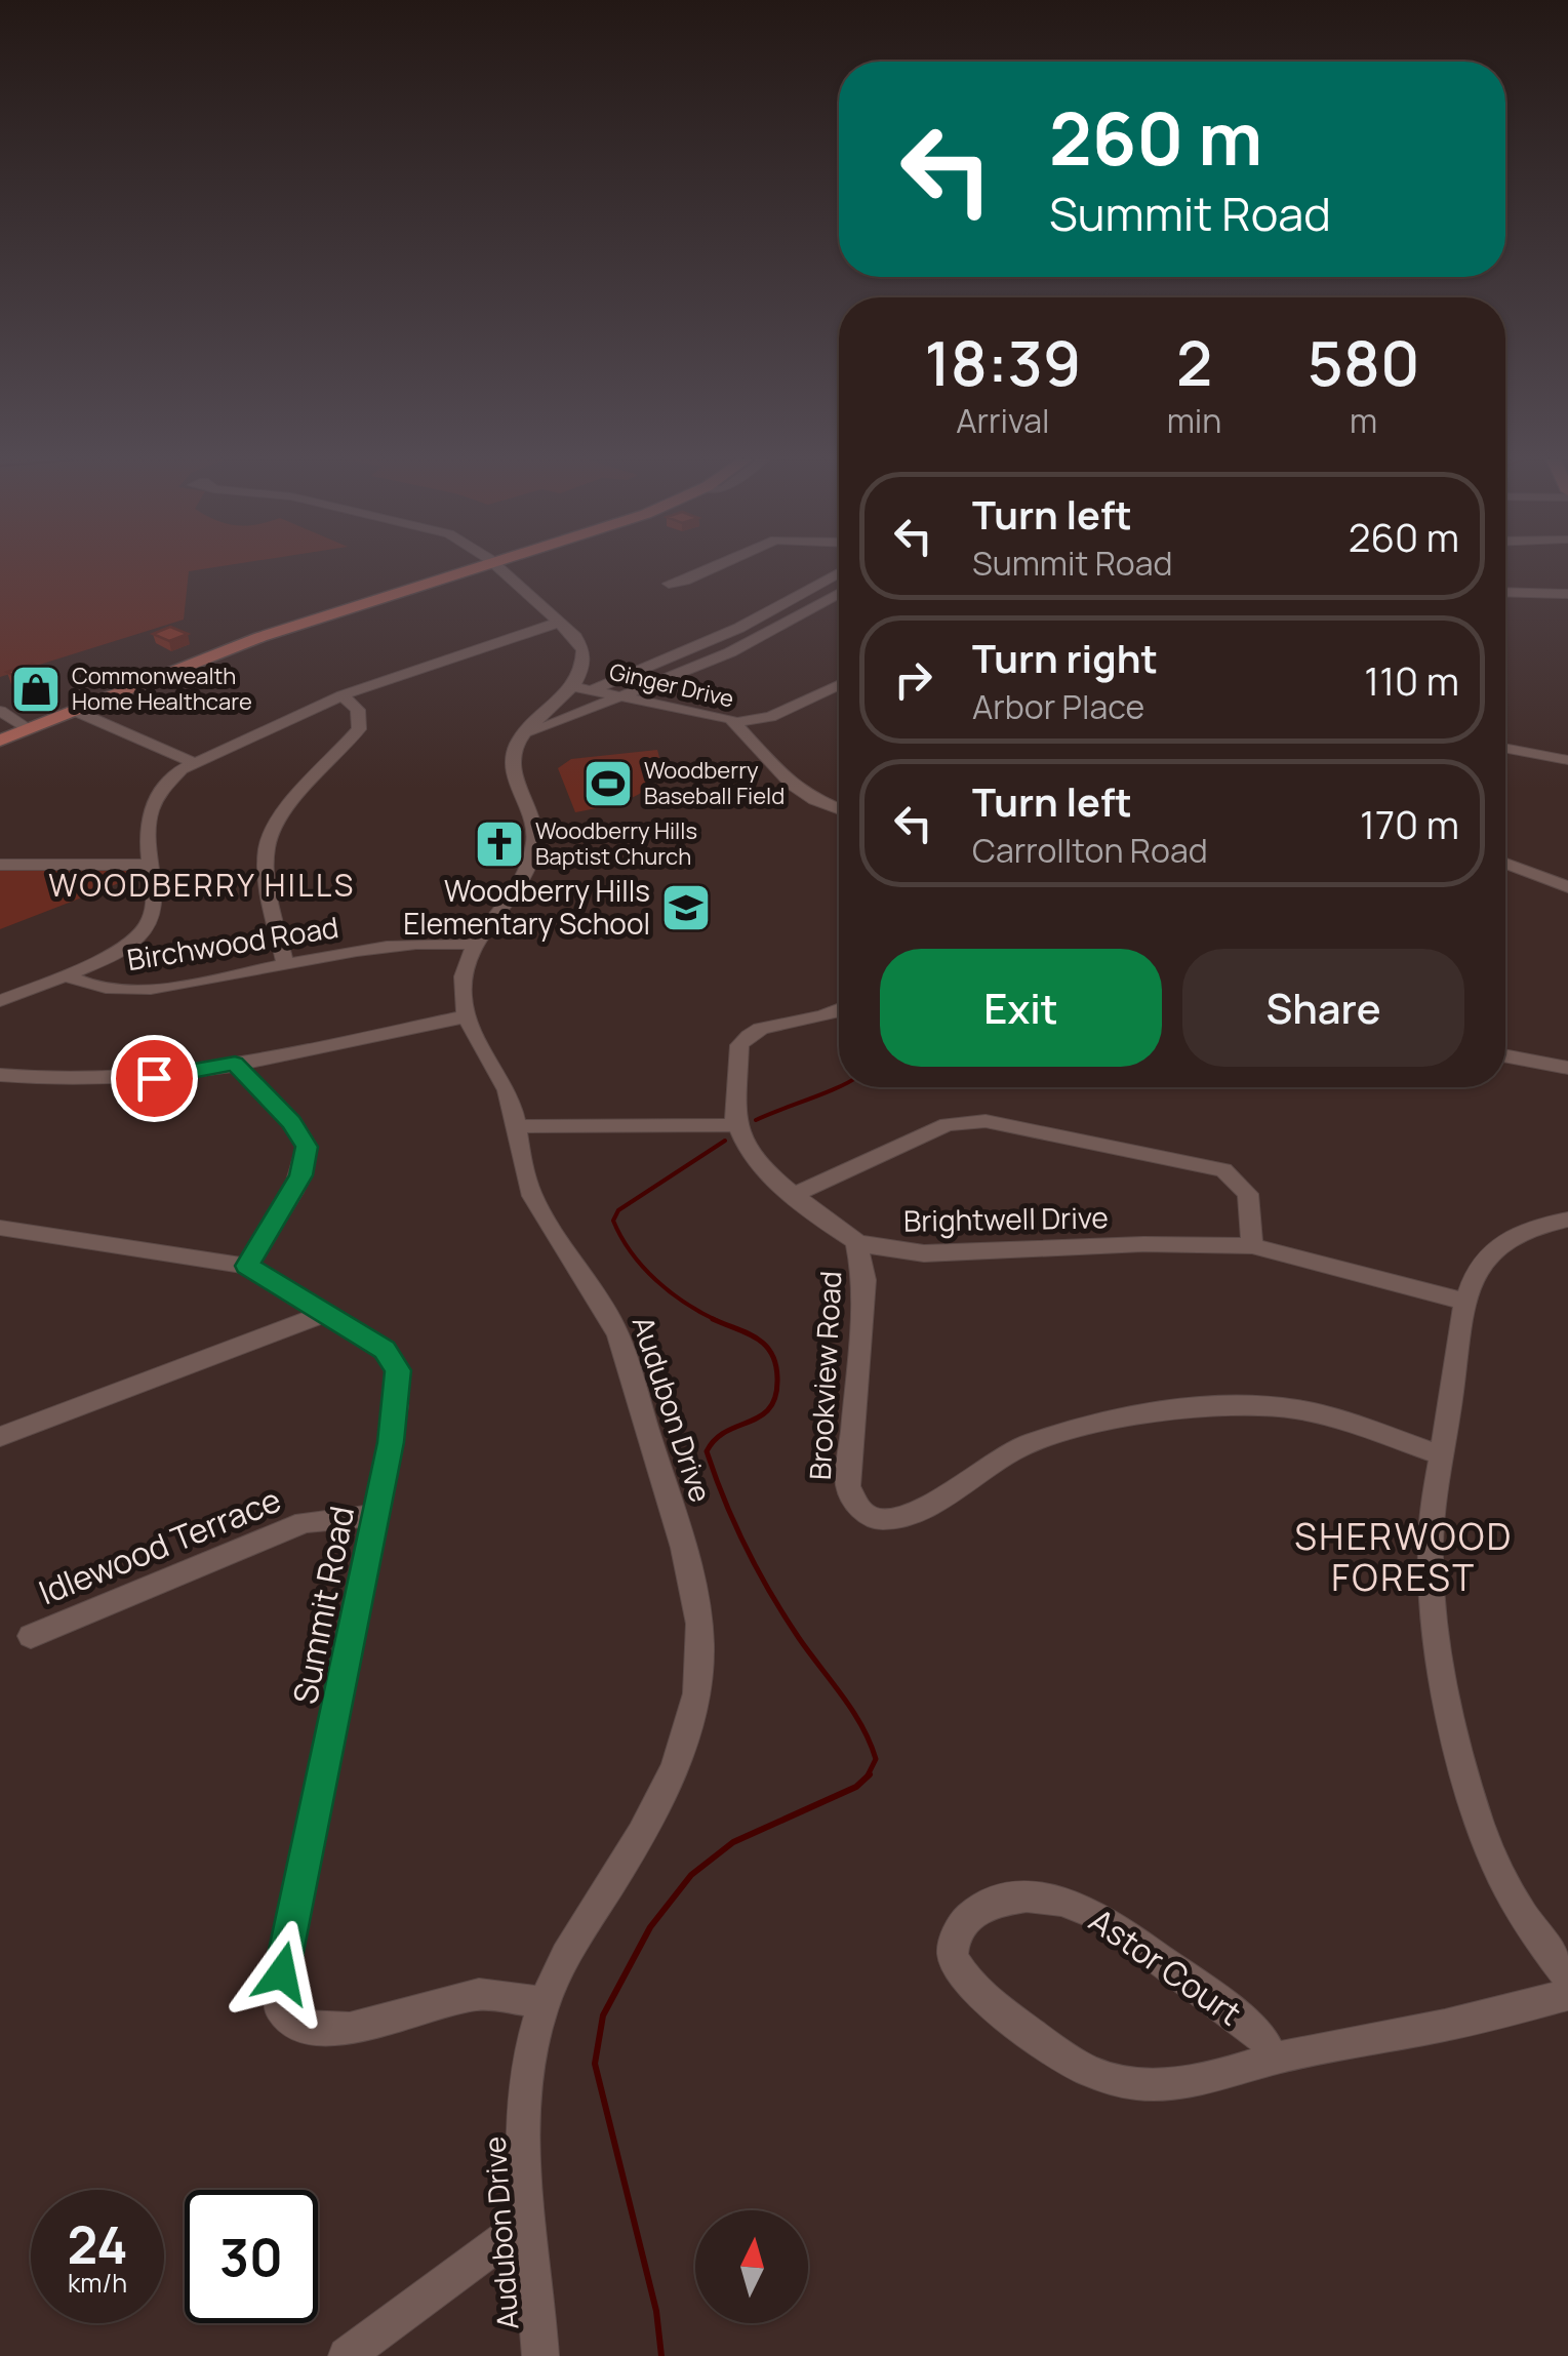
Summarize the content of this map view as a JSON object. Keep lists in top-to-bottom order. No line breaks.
{"streets":{"street":["Ginger Drive","Birchwood Road","Brightwell Drive","Brookview Road","Audubon Drive","Idlewood Terrace","Summit Road","Astor Court"]},"crossings":[["Brightwell Drive","Brookview Road"],["Audubon Drive","Summit Road"],["Idlewood Terrace","Summit Road"]],"districts":["WOODBERRY HILLS","SHERWOOD FOREST"],"places":{"shop":["Commonwealth Home Healthcare"],"sports":["Woodberry Baseball Field"],"church":["Woodberry Hills Baptist Church"],"school or university":["Woodberry Hills Elementary School"]},"north":"top","page":{"turn":["260 m","Summit Road"],"eta":["18:39","Arrival","2","min","580","m"],"list":[{"name":"Turn left","note":"Summit Road","value":"260 m"},{"name":"Turn right","note":"Arbor Place","value":"110 m"},{"name":"Turn left","note":"Carrollton Road","value":"170 m"}],"buttons":["Exit","Share"],"speed":"24 km/h","limit":"30"}}
